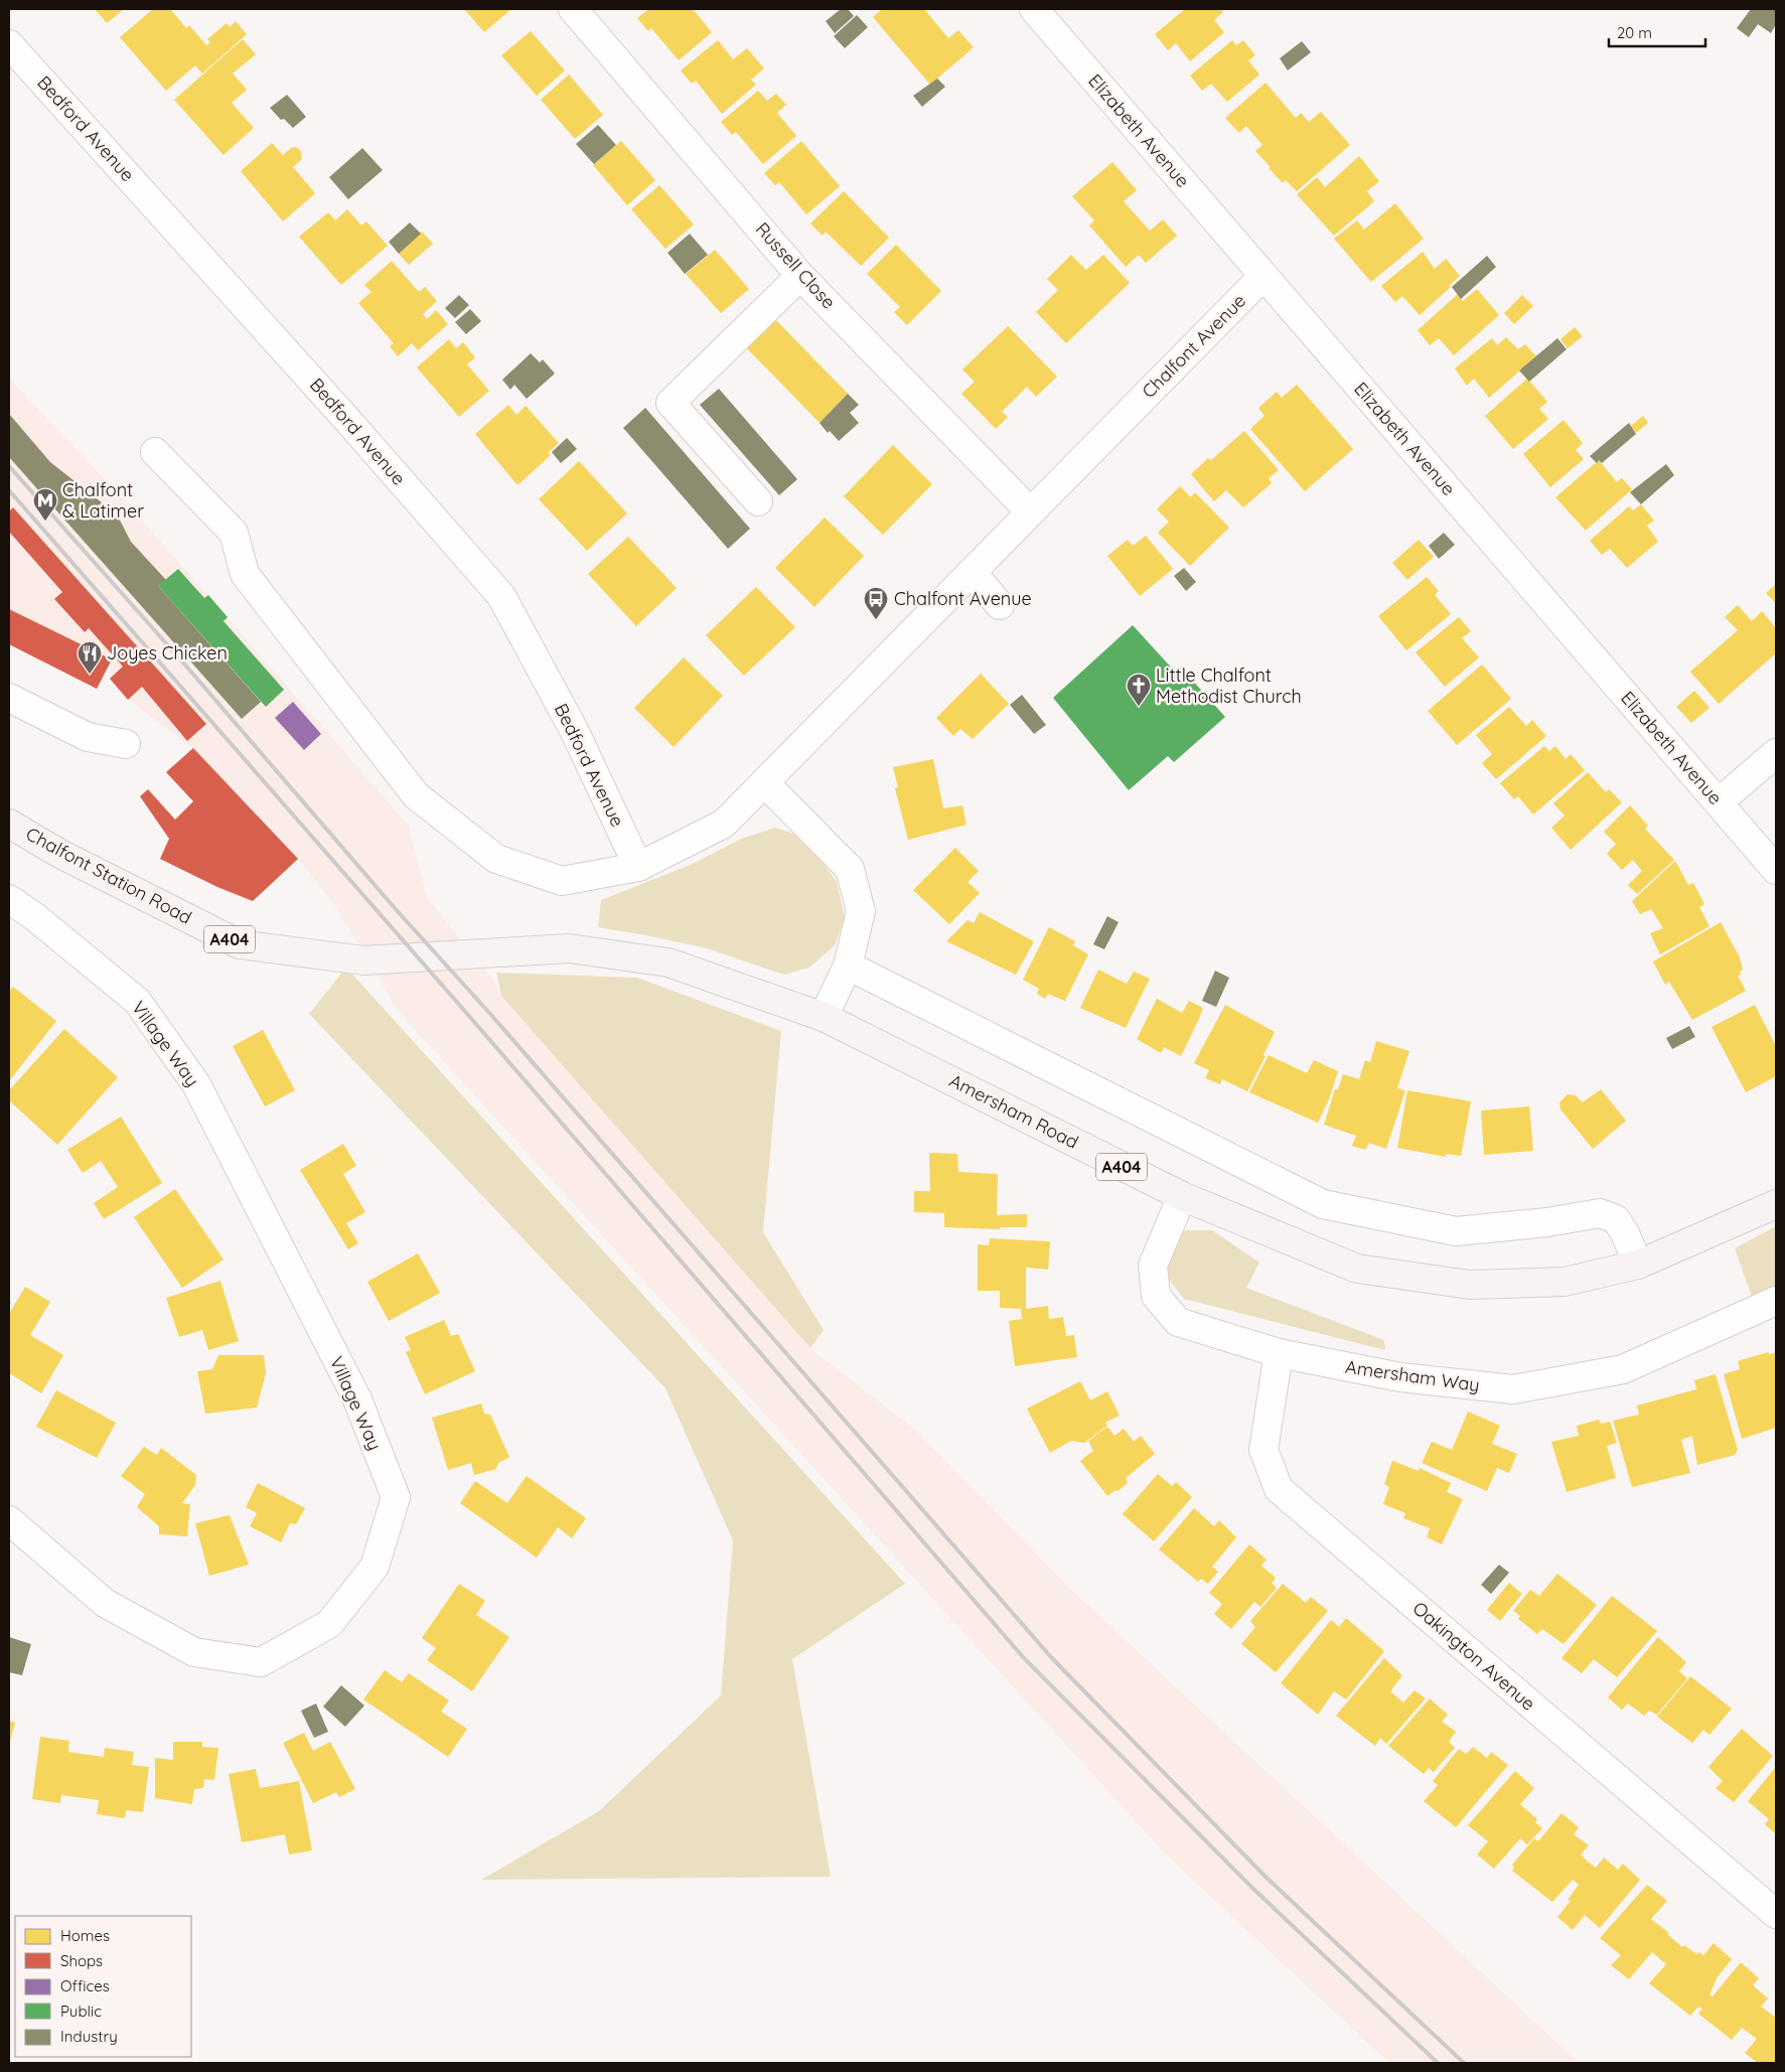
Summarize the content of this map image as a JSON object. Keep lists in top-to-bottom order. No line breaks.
{"streets":{"main road":["Chalfont Station Road","A404","Amersham Road"],"street":["Bedford Avenue","Elizabeth Avenue","Russell Close","Chalfont Avenue","Village Way","Amersham Way","Oakington Avenue"]},"crossings":[["Bedford Avenue","Chalfont Avenue"],["Elizabeth Avenue","Chalfont Avenue"],["Russell Close","Chalfont Avenue"],["Chalfont Station Road","Amersham Road"],["Amersham Road","Amersham Way"],["Amersham Way","Oakington Avenue"]],"places":{"metro station":["Chalfont & Latimer"],"bus stop":["Chalfont Avenue"],"restaurant":["Joyes Chicken"],"church":["Little Chalfont Methodist Church"]},"legend":["Homes","Shops","Offices","Public","Industry"],"scale_bar":"20 m"}
